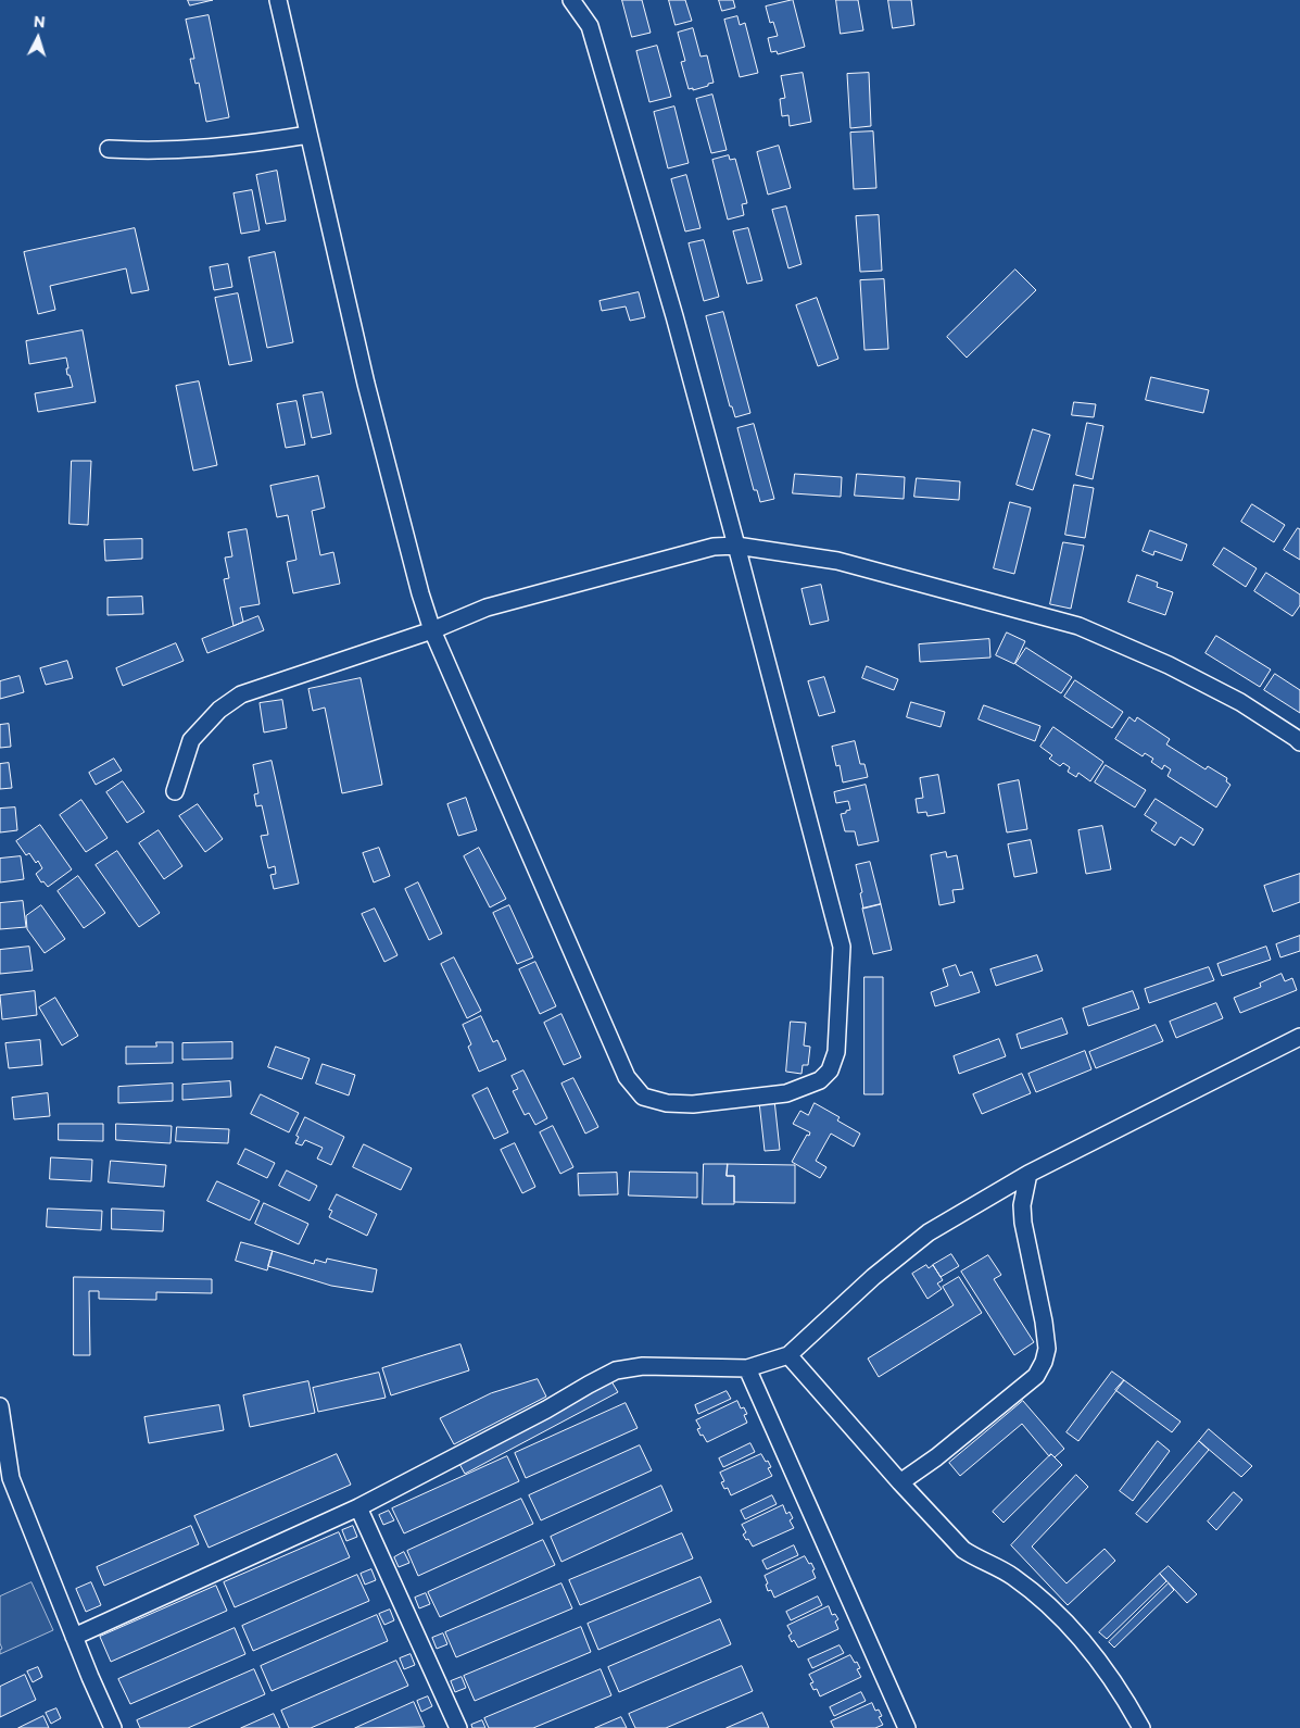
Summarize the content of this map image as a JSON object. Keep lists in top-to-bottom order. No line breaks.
{"north":"top"}
